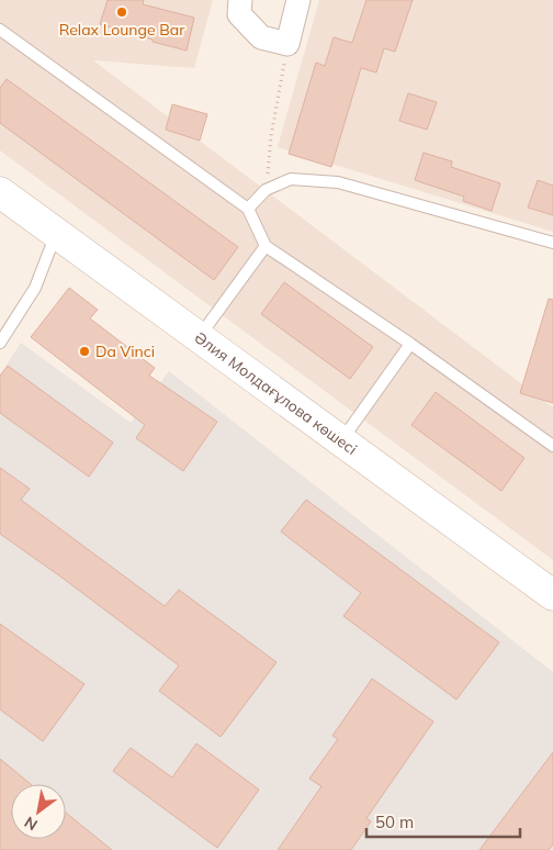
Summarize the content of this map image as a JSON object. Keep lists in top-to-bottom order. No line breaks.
{"streets":{"main road":["Әлия Молдағұлова көшесі"]},"places":["Relax Lounge Bar","Da Vinci"],"scale_bar":"50 m","north":"bottom left"}
